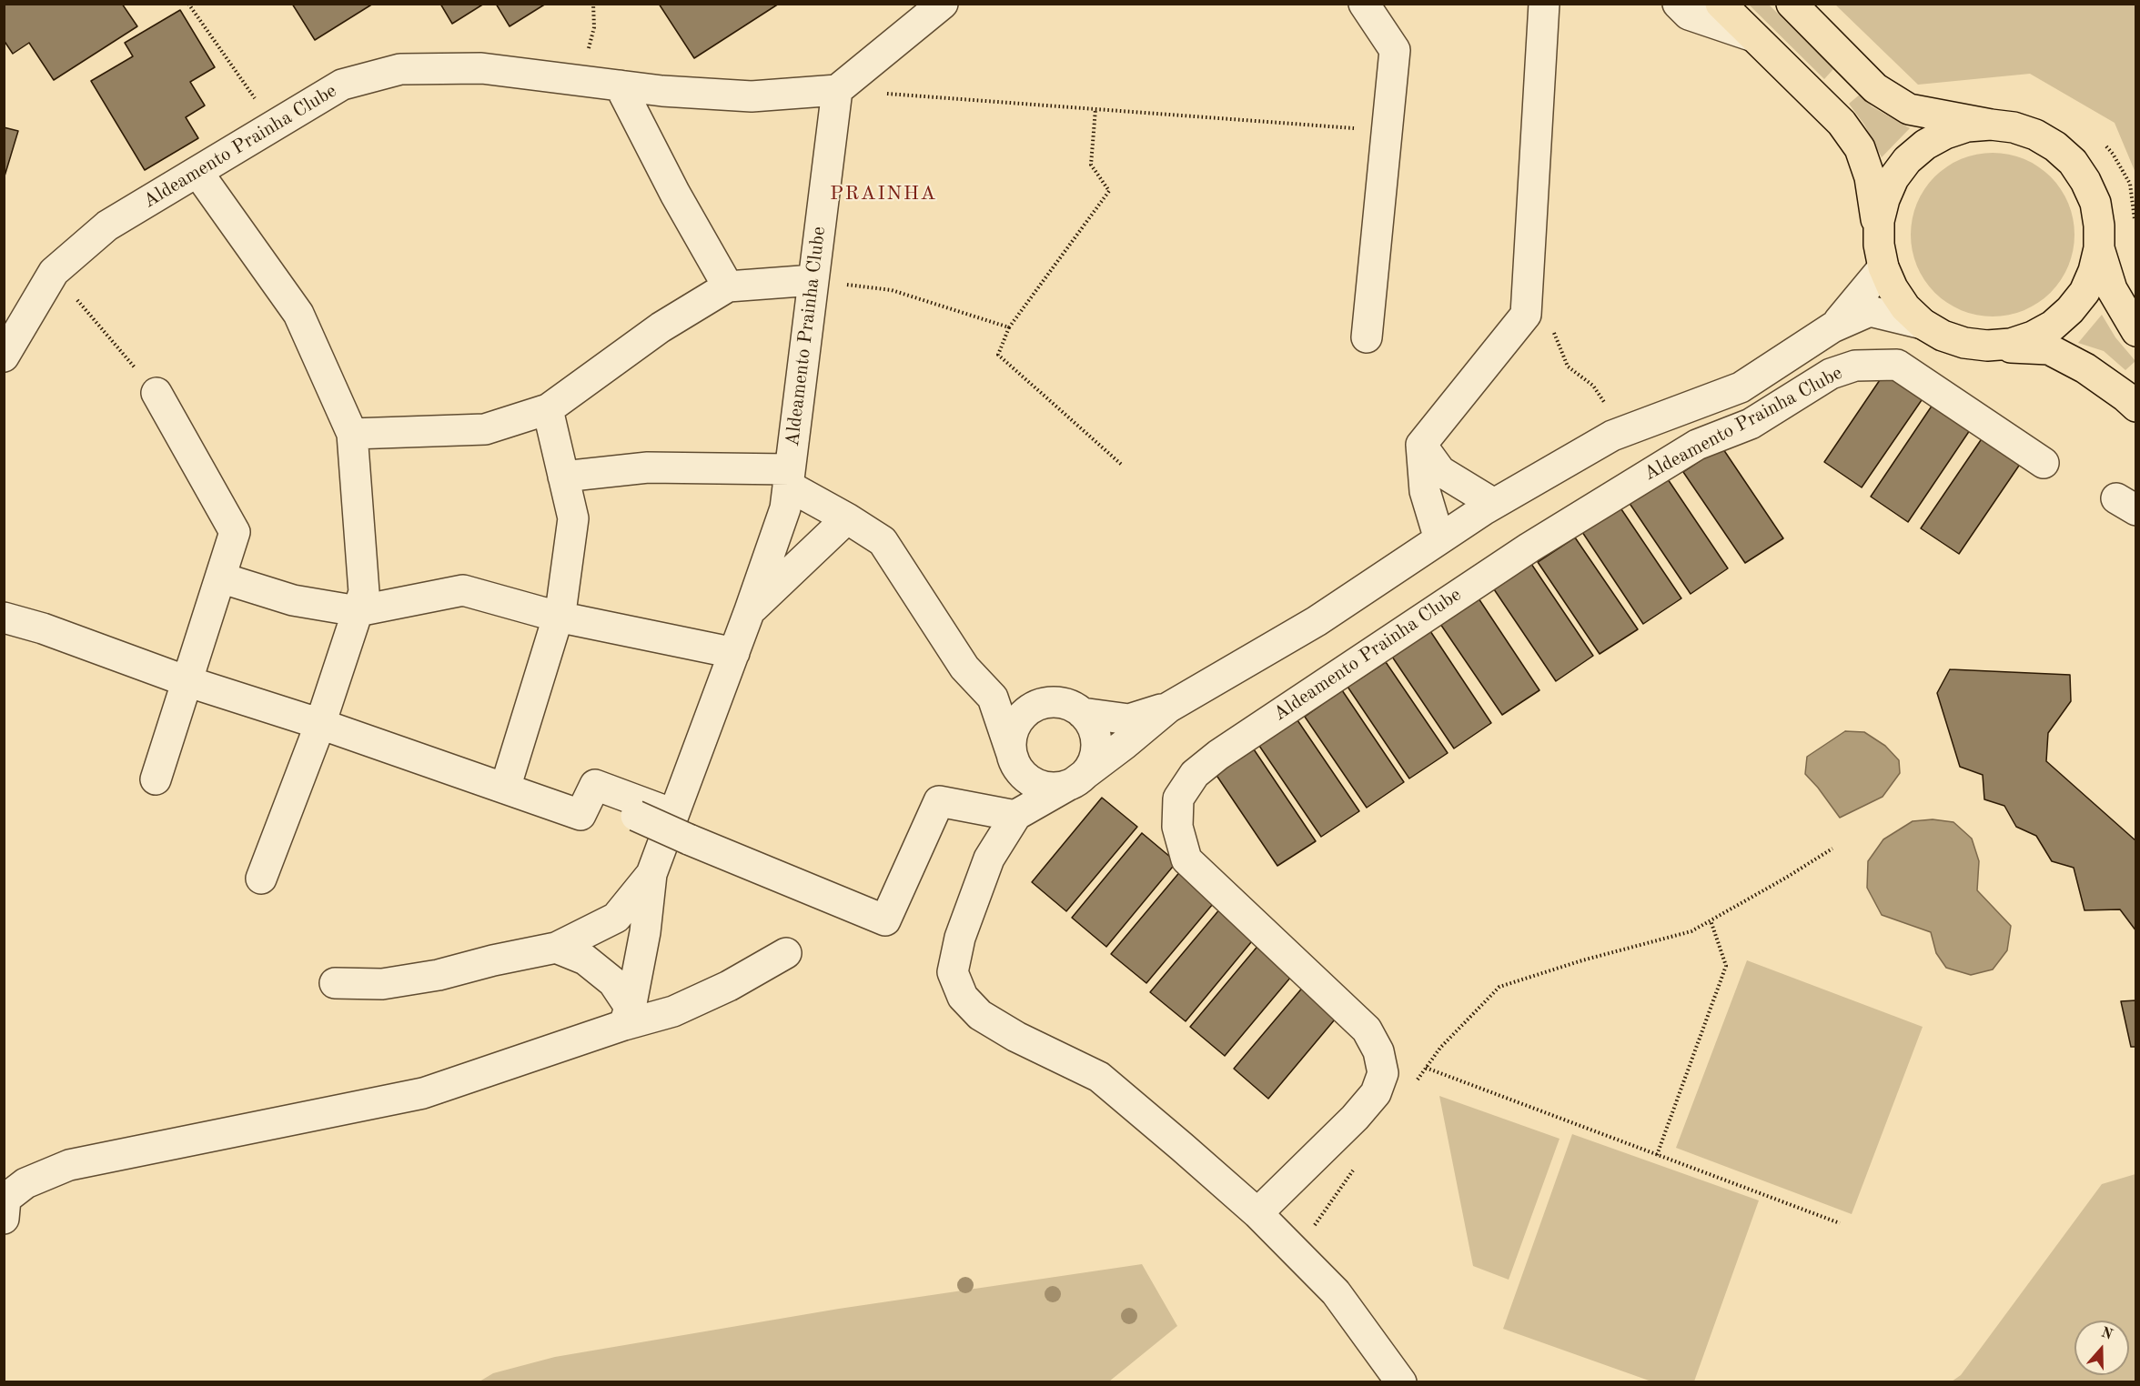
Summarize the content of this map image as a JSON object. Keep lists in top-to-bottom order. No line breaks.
{"streets":{"street":["Aldeamento Prainha Clube"]},"districts":["PRAINHA"],"north":"top"}
